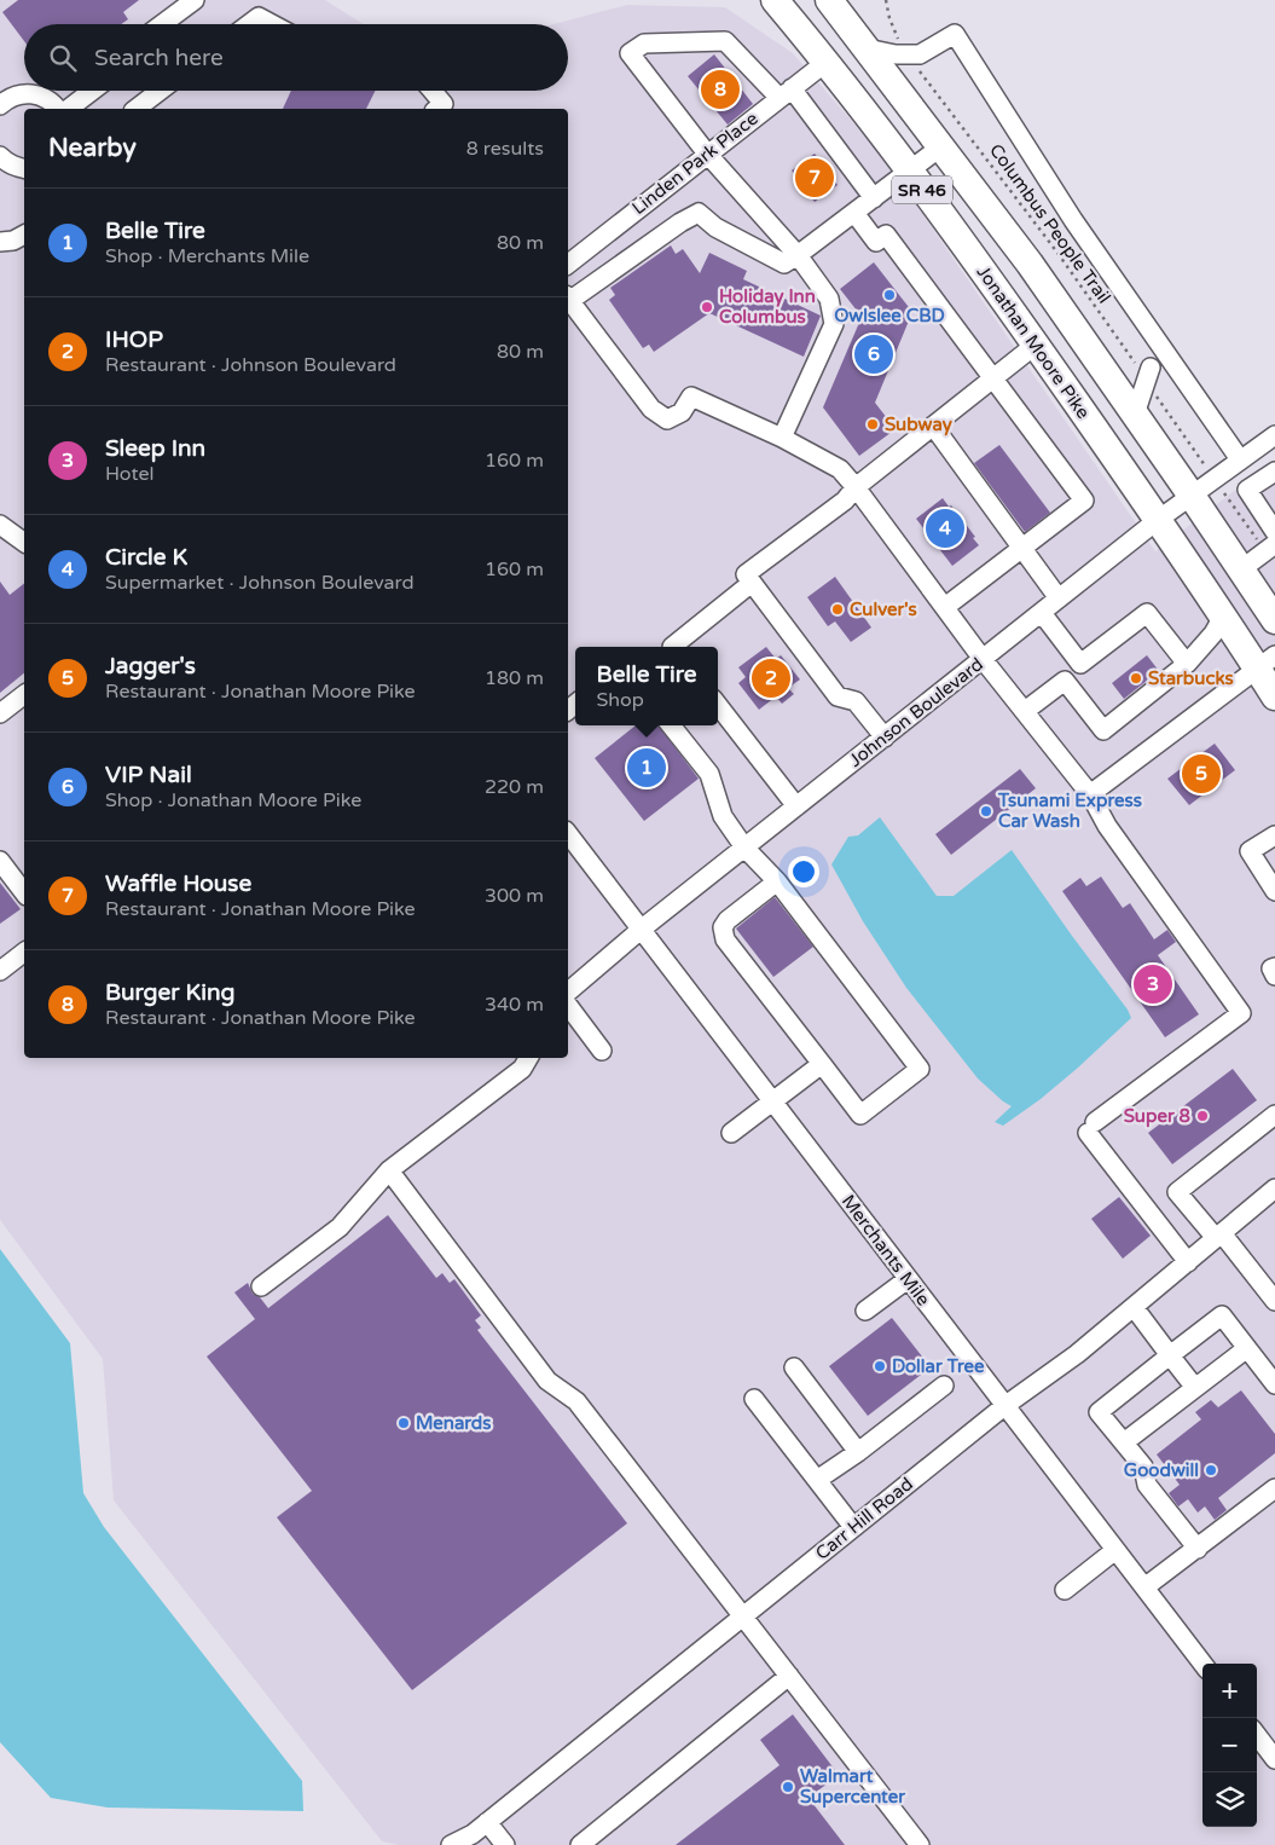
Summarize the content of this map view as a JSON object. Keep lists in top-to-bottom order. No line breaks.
{"streets":{"highway":["SR 46","Jonathan Moore Pike"],"street":["Linden Park Place","Johnson Boulevard","Merchants Mile","Carr Hill Road"],"path":["Columbus People Trail"]},"crossings":[["Linden Park Place","Jonathan Moore Pike"],["SR 46","Johnson Boulevard"],["Jonathan Moore Pike","Johnson Boulevard"],["Johnson Boulevard","Merchants Mile"],["Merchants Mile","Carr Hill Road"]],"places":["Owlslee CBD","Holiday Inn Columbus","Subway","Culver's","Starbucks","Tsunami Express Car Wash","Super 8","Dollar Tree","Menards","Goodwill","Walmart Supercenter"],"page":{"search":"Search here","pins":["8","7","6","4","2","1","5","3"],"heading":["Nearby","8 results"],"list":[{"mark":"1","name":"Belle Tire","note":"Shop · Merchants Mile","value":"80 m"},{"mark":"2","name":"IHOP","note":"Restaurant · Johnson Boulevard","value":"80 m"},{"mark":"3","name":"Sleep Inn","note":"Hotel","value":"160 m"},{"mark":"4","name":"Circle K","note":"Supermarket · Johnson Boulevard","value":"160 m"},{"mark":"5","name":"Jagger's","note":"Restaurant · Jonathan Moore Pike","value":"180 m"},{"mark":"6","name":"VIP Nail","note":"Shop · Jonathan Moore Pike","value":"220 m"},{"mark":"7","name":"Waffle House","note":"Restaurant · Jonathan Moore Pike","value":"300 m"},{"mark":"8","name":"Burger King","note":"Restaurant · Jonathan Moore Pike","value":"340 m"}],"popup":["Belle Tire","Shop"],"map_buttons":["+","−"]}}
